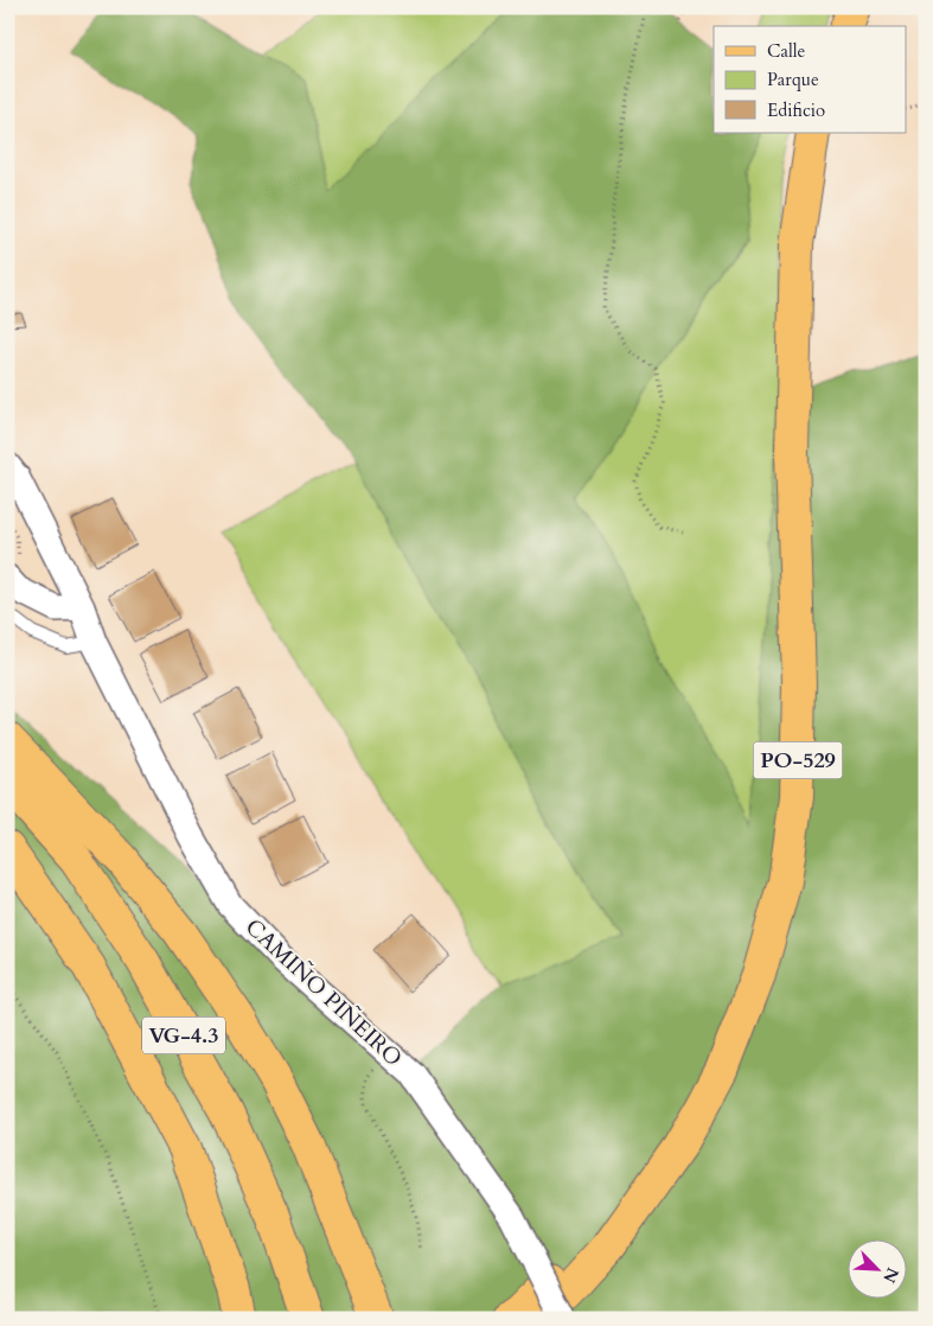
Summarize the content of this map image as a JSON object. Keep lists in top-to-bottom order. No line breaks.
{"streets":{"main road":["PO-529","VG-4.3"],"street":["CAMIÑO PIÑEIRO"]},"legend":["Calle","Parque","Edificio"],"north":"bottom right"}
